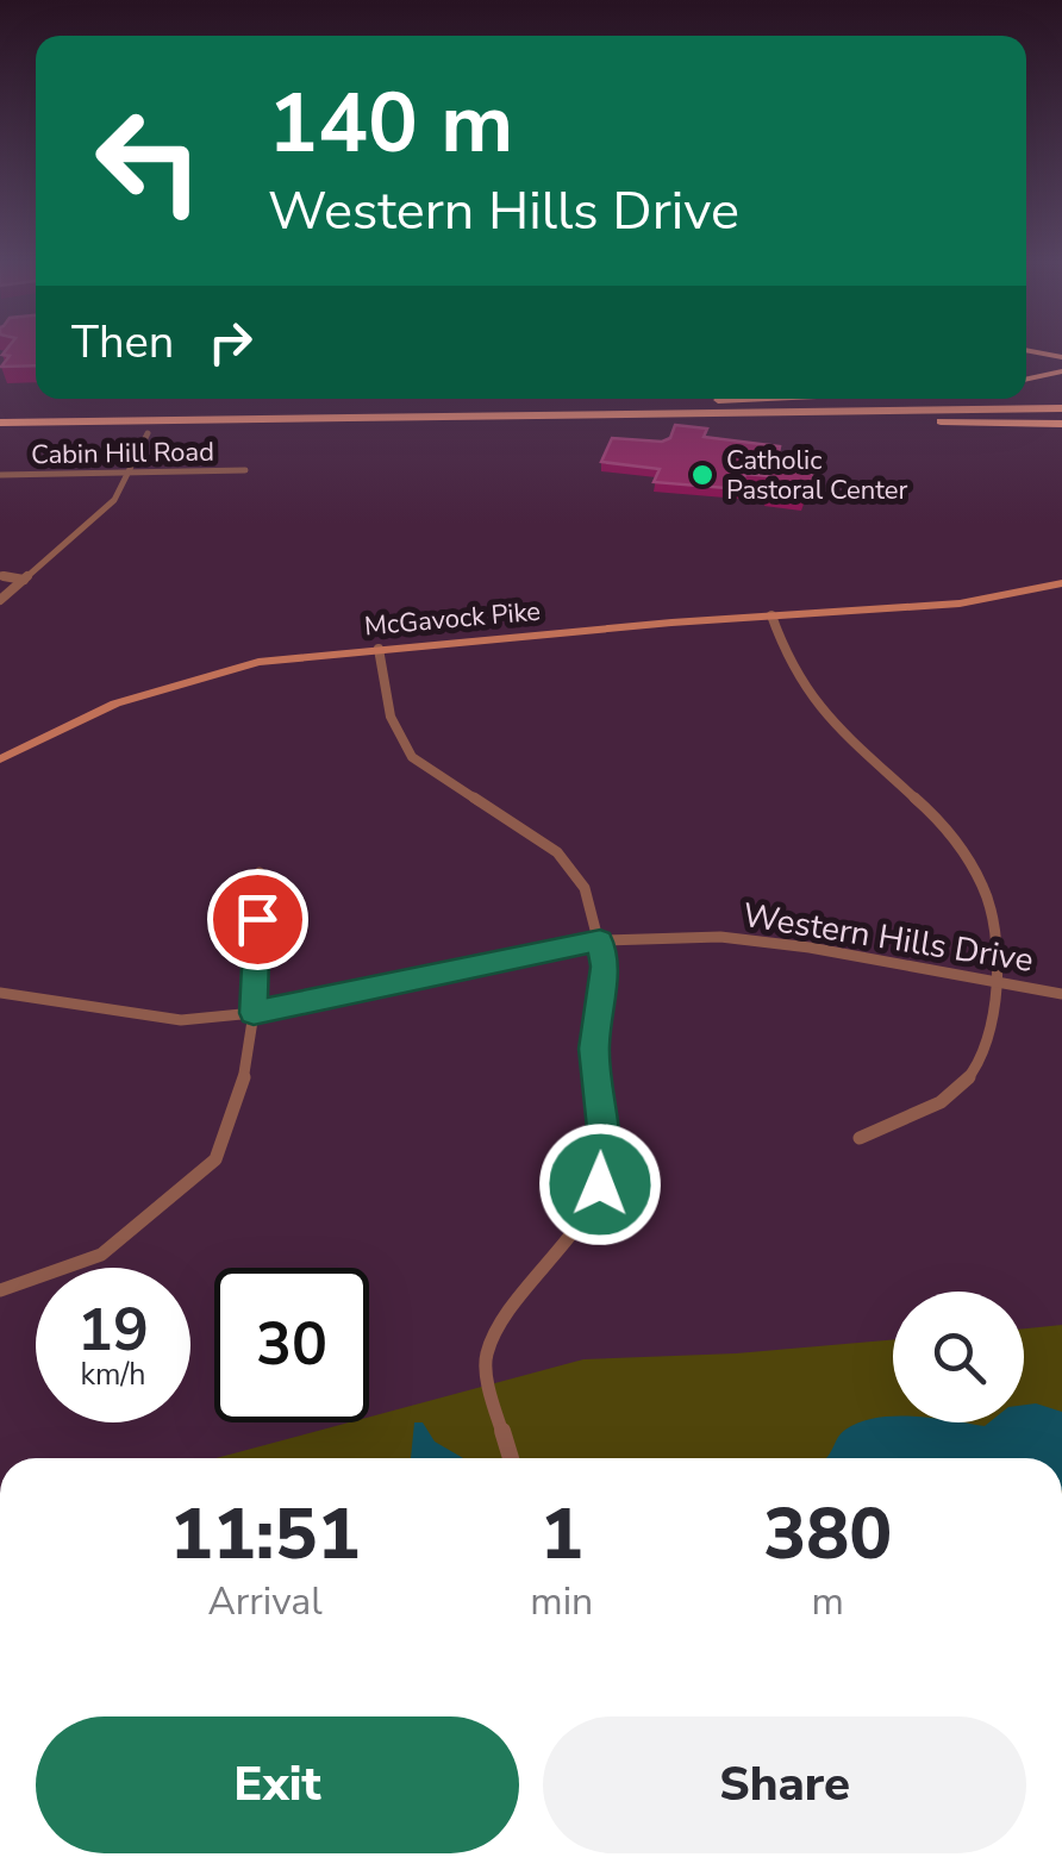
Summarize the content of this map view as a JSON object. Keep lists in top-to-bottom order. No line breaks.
{"streets":{"main road":["McGavock Pike"],"street":["Cabin Hill Road","Western Hills Drive"]},"places":["Catholic Pastoral Center"],"page":{"turn":["140 m","Western Hills Drive"],"then":"Then","speed":"19 km/h","limit":"30","eta":["11:51","Arrival","1","min","380","m"],"buttons":["Exit","Share"]}}
